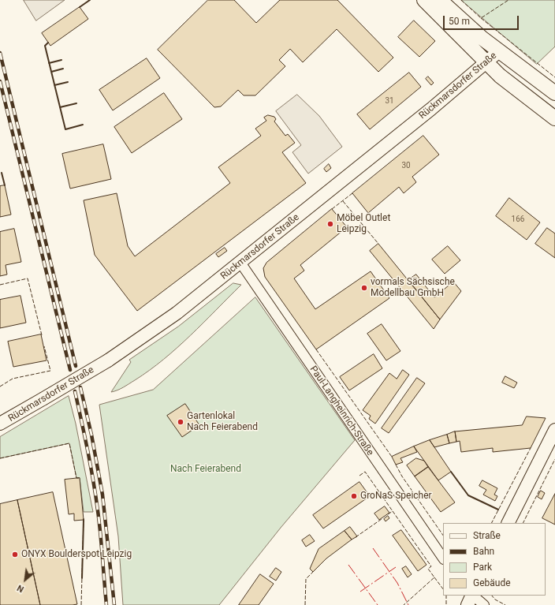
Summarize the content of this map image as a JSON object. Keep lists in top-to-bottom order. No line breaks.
{"streets":{"main road":["Rückmarsdorfer Straße"],"street":["Paul-Langheinrich-Straße"]},"crossings":[["Rückmarsdorfer Straße","Paul-Langheinrich-Straße"]],"parks":["Nach Feierabend"],"places":["Möbel Outlet Leipzig","vormals Sächsische Modellbau GmbH","Gartenlokal Nach Feierabend","GroNaS Speicher","ONYX Boulderspot Leipzig"],"house_numbers":["31","30","166"],"legend":["Straße","Bahn","Park","Gebäude"],"scale_bar":"50 m","north":"bottom left"}
